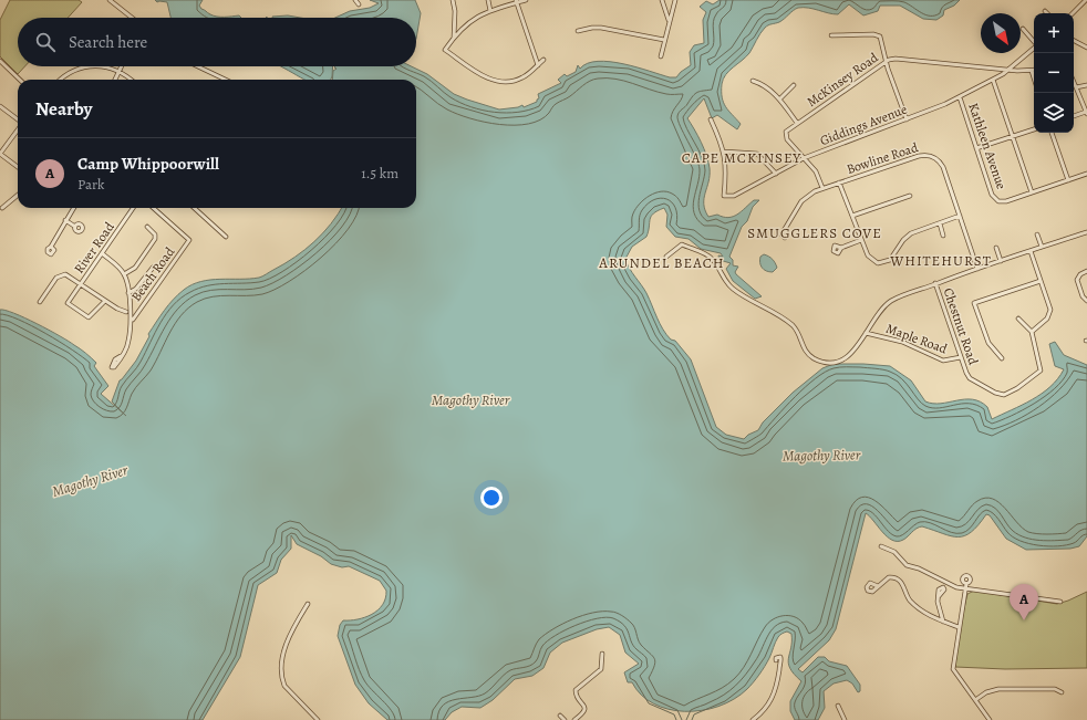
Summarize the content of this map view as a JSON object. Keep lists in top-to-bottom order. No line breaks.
{"streets":{"street":["McKinsey Road","Giddings Avenue","Kathleen Avenue","Bowline Road","River Road","Beach Road","Chestnut Road","Maple Road"]},"crossings":[["McKinsey Road","Giddings Avenue"],["Giddings Avenue","Kathleen Avenue"],["Chestnut Road","Maple Road"]],"districts":["CAPE MCKINSEY","SMUGGLERS COVE","WHITEHURST","ARUNDEL BEACH"],"water":["Magothy River"],"north":"bottom right","page":{"map_buttons":["+","−"],"search":"Search here","heading":"Nearby","list":[{"mark":"A","name":"Camp Whippoorwill","note":"Park","value":"1.5 km"}],"pins":"A"}}
